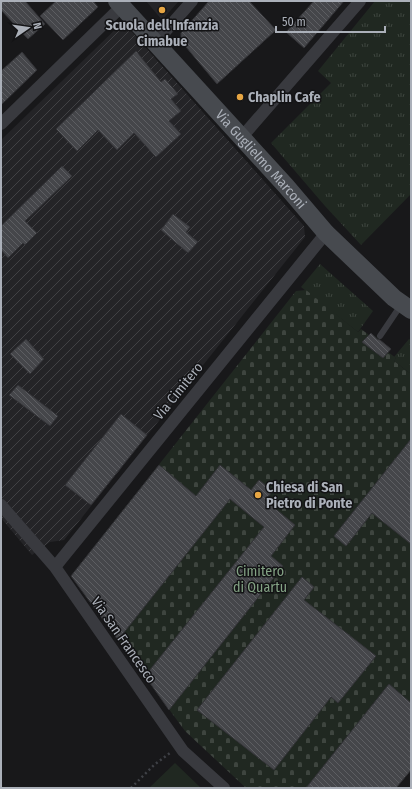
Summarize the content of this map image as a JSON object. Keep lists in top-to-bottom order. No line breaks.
{"streets":{"main road":["Via Guglielmo Marconi"],"street":["Via Cimitero","Via San Francesco"]},"crossings":[["Via Guglielmo Marconi","Via Cimitero"],["Via Cimitero","Via San Francesco"]],"parks":["Cimitero di Quartu"],"places":["Scuola dell'Infanzia Cimabue","Chaplin Cafe","Chiesa di San Pietro di Ponte"],"scale_bar":"50 m","north":"right"}
